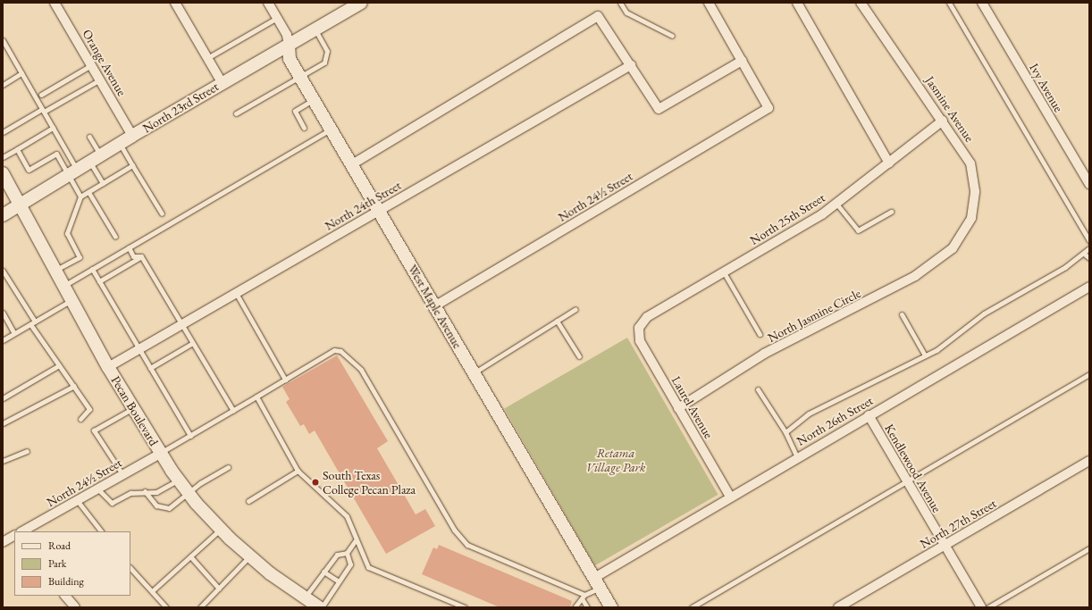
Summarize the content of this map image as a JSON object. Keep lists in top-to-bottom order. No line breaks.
{"streets":{"main road":["North 23rd Street","West Maple Avenue","Pecan Boulevard"],"street":["Orange Avenue","Ivy Avenue","Jasmine Avenue","North 24½ Street","North 24th Street","North 25th Street","North Jasmine Circle","Laurel Avenue","North 26th Street","Kendlewood Avenue","North 27th Street"]},"crossings":[["Orange Avenue","North 23rd Street"],["North 23rd Street","West Maple Avenue"],["North 23rd Street","Pecan Boulevard"],["Jasmine Avenue","North 25th Street"],["Jasmine Avenue","North Jasmine Circle"],["North 24½ Street","West Maple Avenue"],["North 24½ Street","Pecan Boulevard"],["North 24th Street","West Maple Avenue"],["North 24th Street","Pecan Boulevard"],["North 25th Street","Laurel Avenue"],["West Maple Avenue","North 26th Street"],["North Jasmine Circle","Laurel Avenue"],["Laurel Avenue","North 26th Street"],["North 26th Street","Kendlewood Avenue"],["Kendlewood Avenue","North 27th Street"]],"parks":["Retama Village Park"],"places":["South Texas College Pecan Plaza"],"legend":["Road","Park","Building"]}
